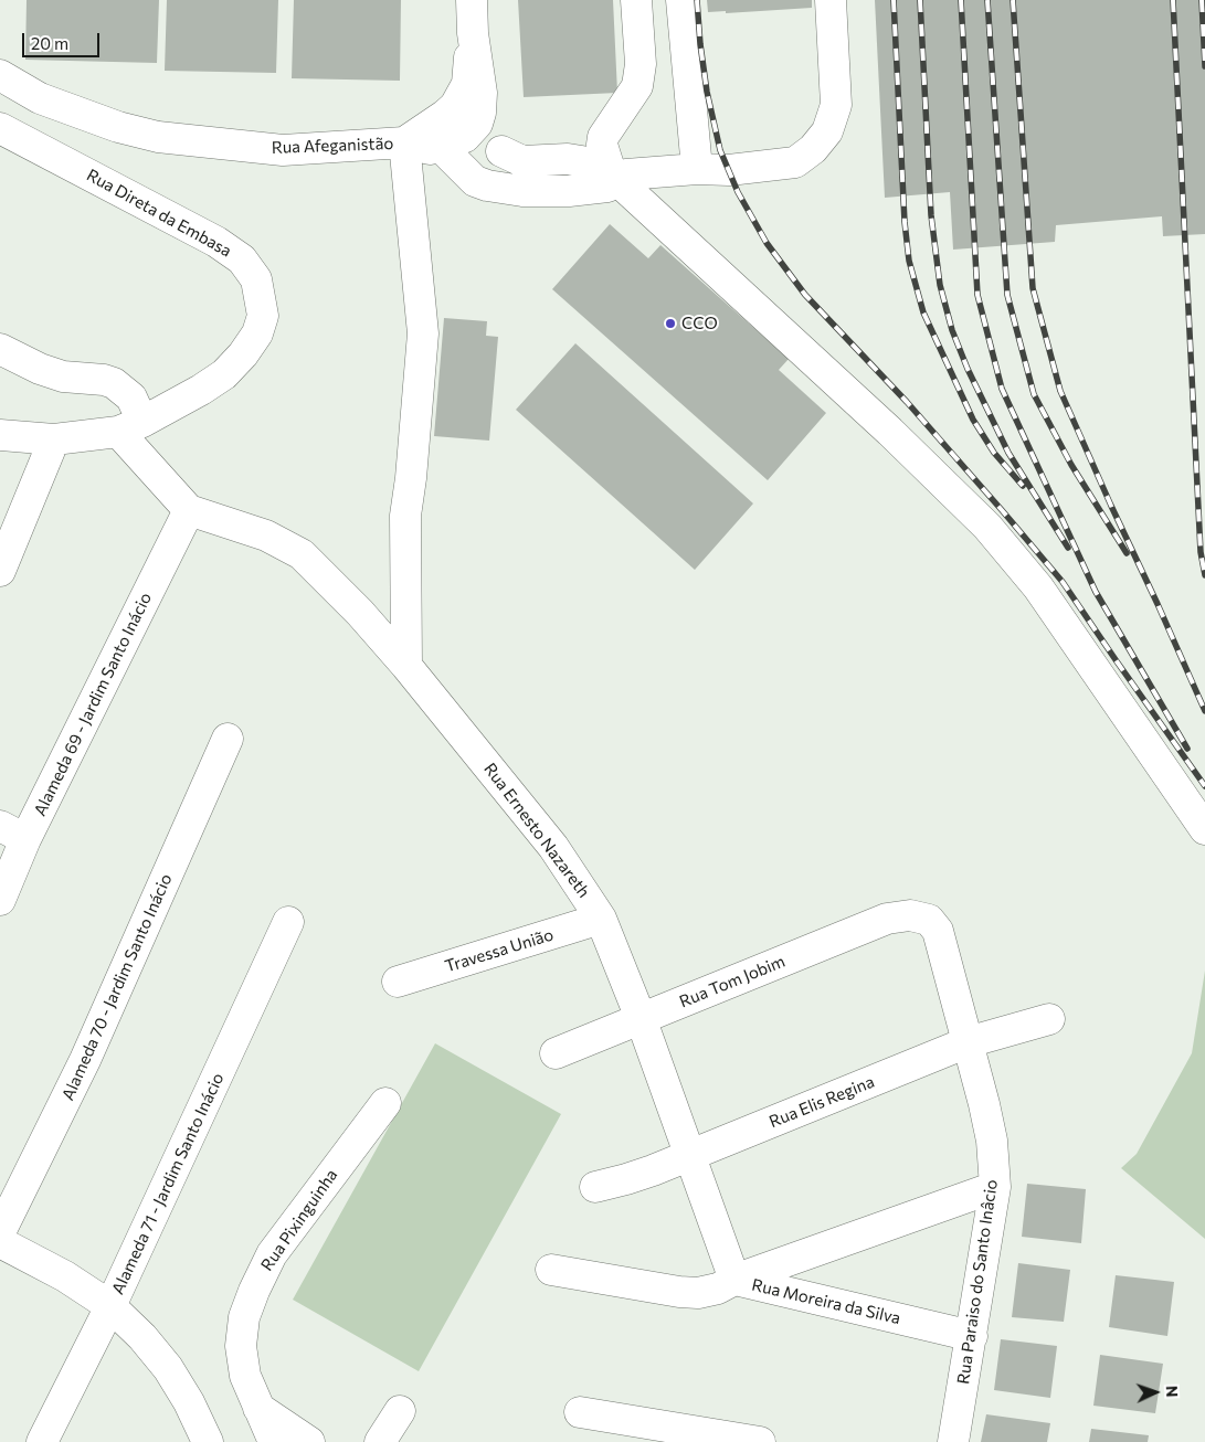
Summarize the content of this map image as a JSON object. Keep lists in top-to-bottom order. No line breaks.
{"streets":{"street":["Rua Afeganistão","Rua Direta da Embasa","Alameda 69 - Jardim Santo Inácio","Rua Ernesto Nazareth","Travessa União","Rua Tom Jobim","Alameda 70 - Jardim Santo Inácio","Rua Elis Regina","Alameda 71 - Jardim Santo Inácio","Rua Pixinguinha","Rua Paraiso do Santo Inâcio","Rua Moreira da Silva"]},"crossings":[["Alameda 69 - Jardim Santo Inácio","Rua Ernesto Nazareth"],["Rua Ernesto Nazareth","Travessa União"],["Rua Ernesto Nazareth","Rua Tom Jobim"],["Rua Ernesto Nazareth","Rua Elis Regina"],["Rua Ernesto Nazareth","Rua Moreira da Silva"],["Rua Tom Jobim","Rua Paraiso do Santo Inâcio"],["Rua Elis Regina","Rua Paraiso do Santo Inâcio"],["Rua Paraiso do Santo Inâcio","Rua Moreira da Silva"]],"places":["CCO"],"scale_bar":"20 m","north":"right"}
